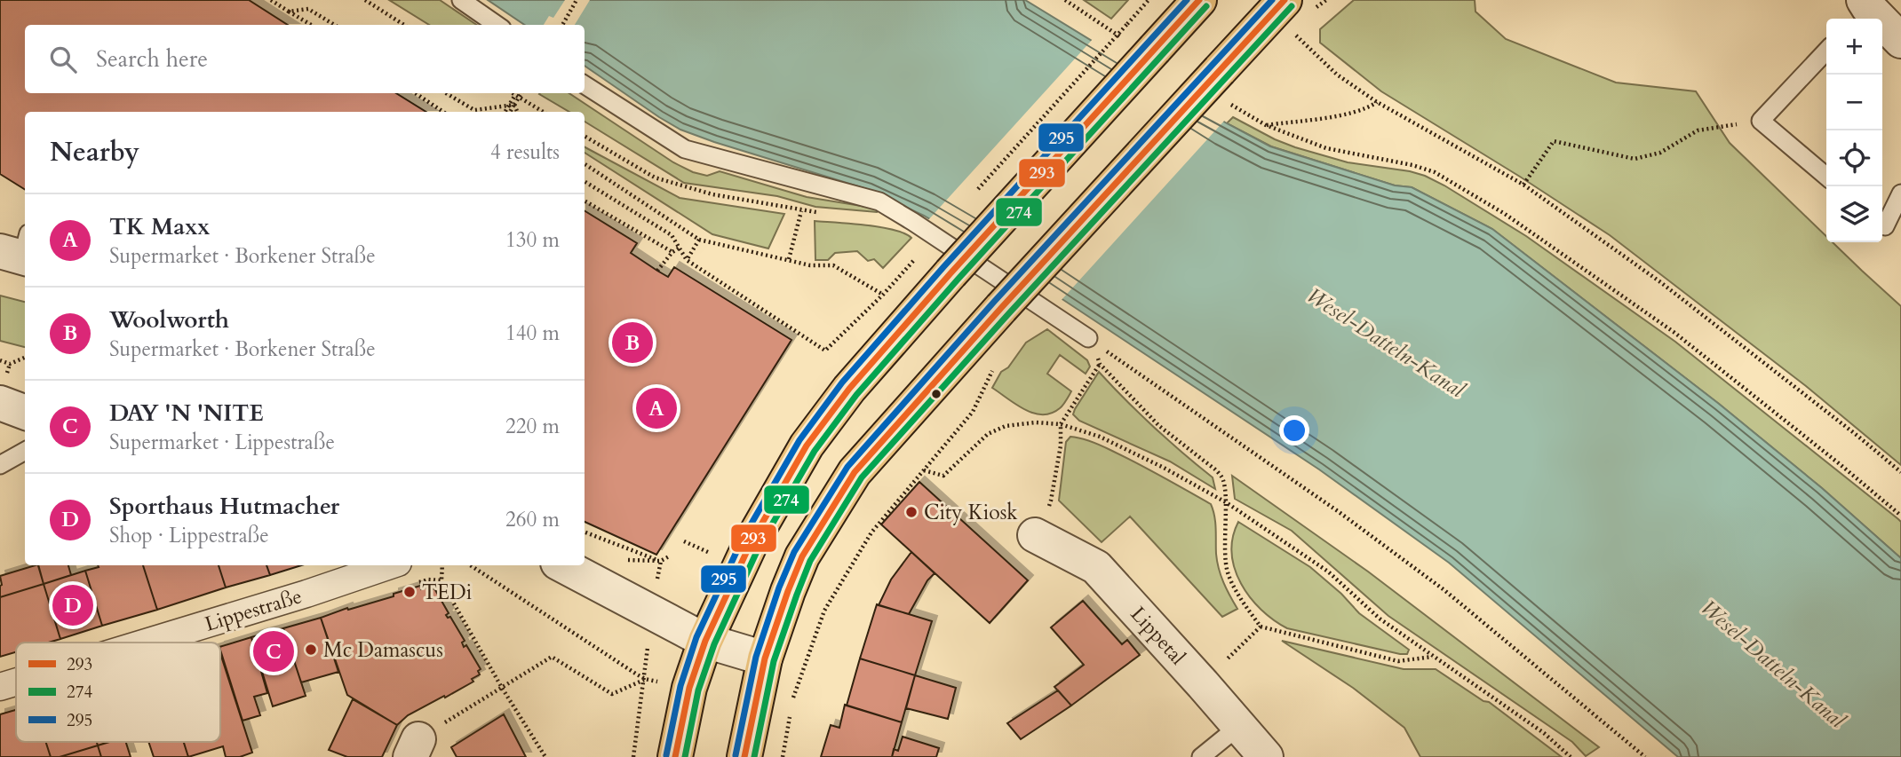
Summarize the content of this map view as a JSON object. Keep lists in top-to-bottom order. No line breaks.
{"streets":{"street":["Lippestraße","Lippetal"]},"water":["Wesel-Datteln-Kanal"],"places":["City Kiosk","TEDi","Mc Damascus"],"lines":["transit line 293","transit line 295","transit line 274"],"legend":["293","274","295"],"page":{"map_buttons":["+","−"],"search":"Search here","heading":["Nearby","4 results"],"list":[{"mark":"A","name":"TK Maxx","note":"Supermarket · Borkener Straße","value":"130 m"},{"mark":"B","name":"Woolworth","note":"Supermarket · Borkener Straße","value":"140 m"},{"mark":"C","name":"DAY 'N 'NITE","note":"Supermarket · Lippestraße","value":"220 m"},{"mark":"D","name":"Sporthaus Hutmacher","note":"Shop · Lippestraße","value":"260 m"}],"pins":["B","A","D","C"]}}
